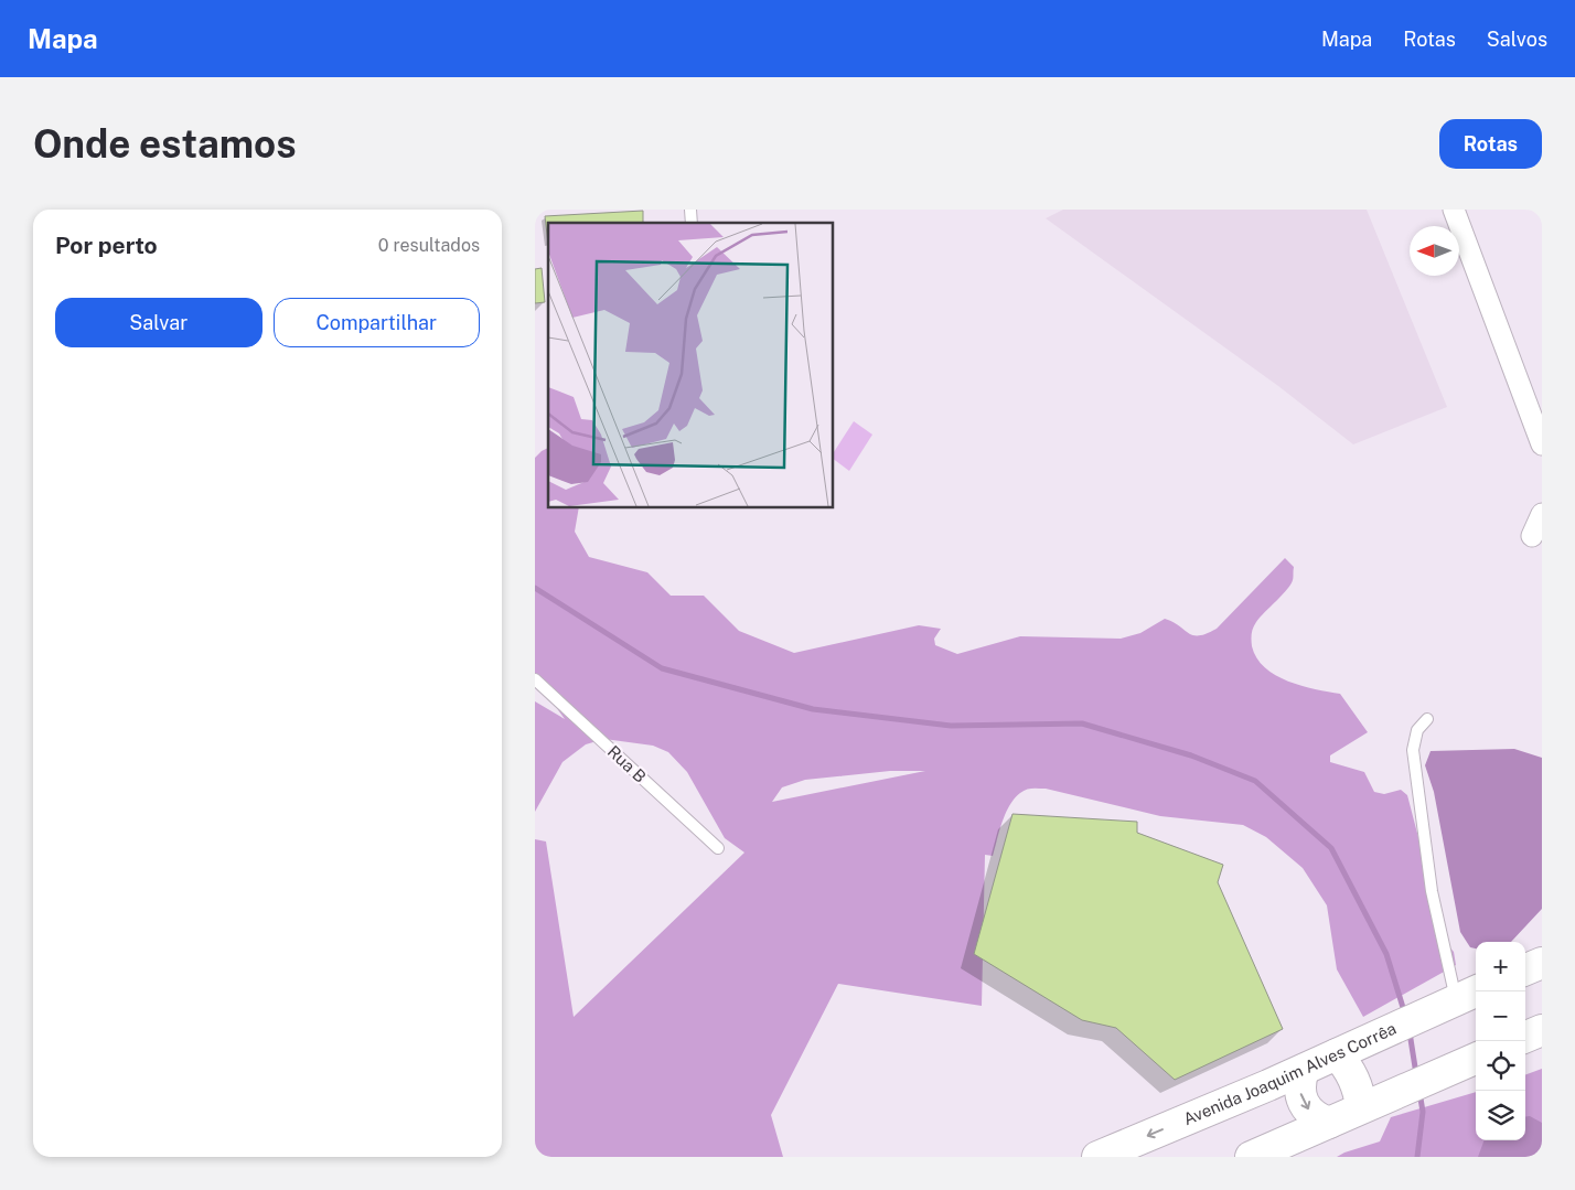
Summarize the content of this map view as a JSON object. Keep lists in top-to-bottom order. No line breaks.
{"streets":{"main road":["Avenida Joaquim Alves Corrêa"],"lane":["Rua B"]},"north":"left","page":{"header":"Mapa","nav":["Mapa","Rotas","Salvos"],"buttons":["Rotas",["Salvar","Compartilhar"]],"title":"Onde estamos","heading":["Por perto","0 resultados"],"map_buttons":["+","−"]}}
